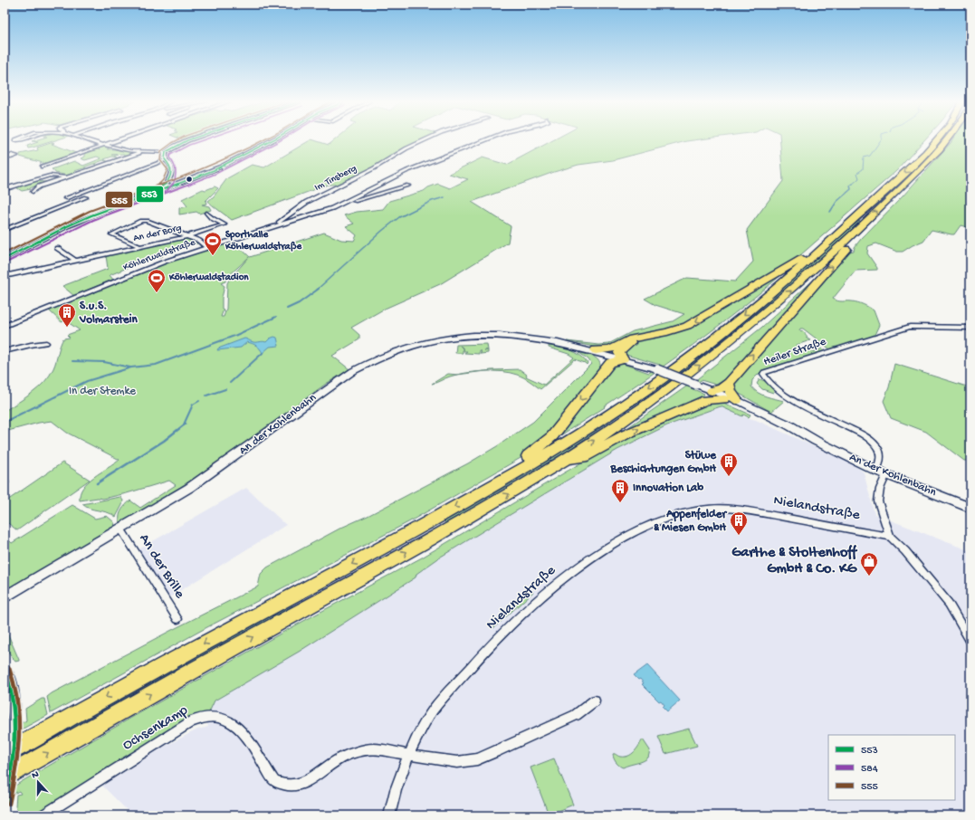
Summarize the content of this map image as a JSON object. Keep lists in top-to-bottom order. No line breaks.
{"streets":{"main road":["An der Kohlenbahn"],"street":["Im Tinsberg","An der Borg","Köhlerwaldstraße","Heiler Straße","Nielandstraße","An der Brille","Ochsenkamp"]},"crossings":[["Im Tinsberg","Köhlerwaldstraße"],["Heiler Straße","An der Kohlenbahn"],["An der Kohlenbahn","An der Brille"],["Nielandstraße","Ochsenkamp"]],"parks":["In der Stemke"],"places":{"sports":["Sporthalle Köhlerwaldstraße","Köhlerwaldstadion"],"building":["S.u.S. Volmarstein","Stüwe Beschichtungen GmbH","Innovation Lab","Appenfelder & Miesen GmbH"],"shop":["Garthe & Stoltenhoff GmbH & Co. KG"]},"lines":["transit line 553","transit line 584","transit line 555"],"legend":["553","584","555"],"north":"top"}
